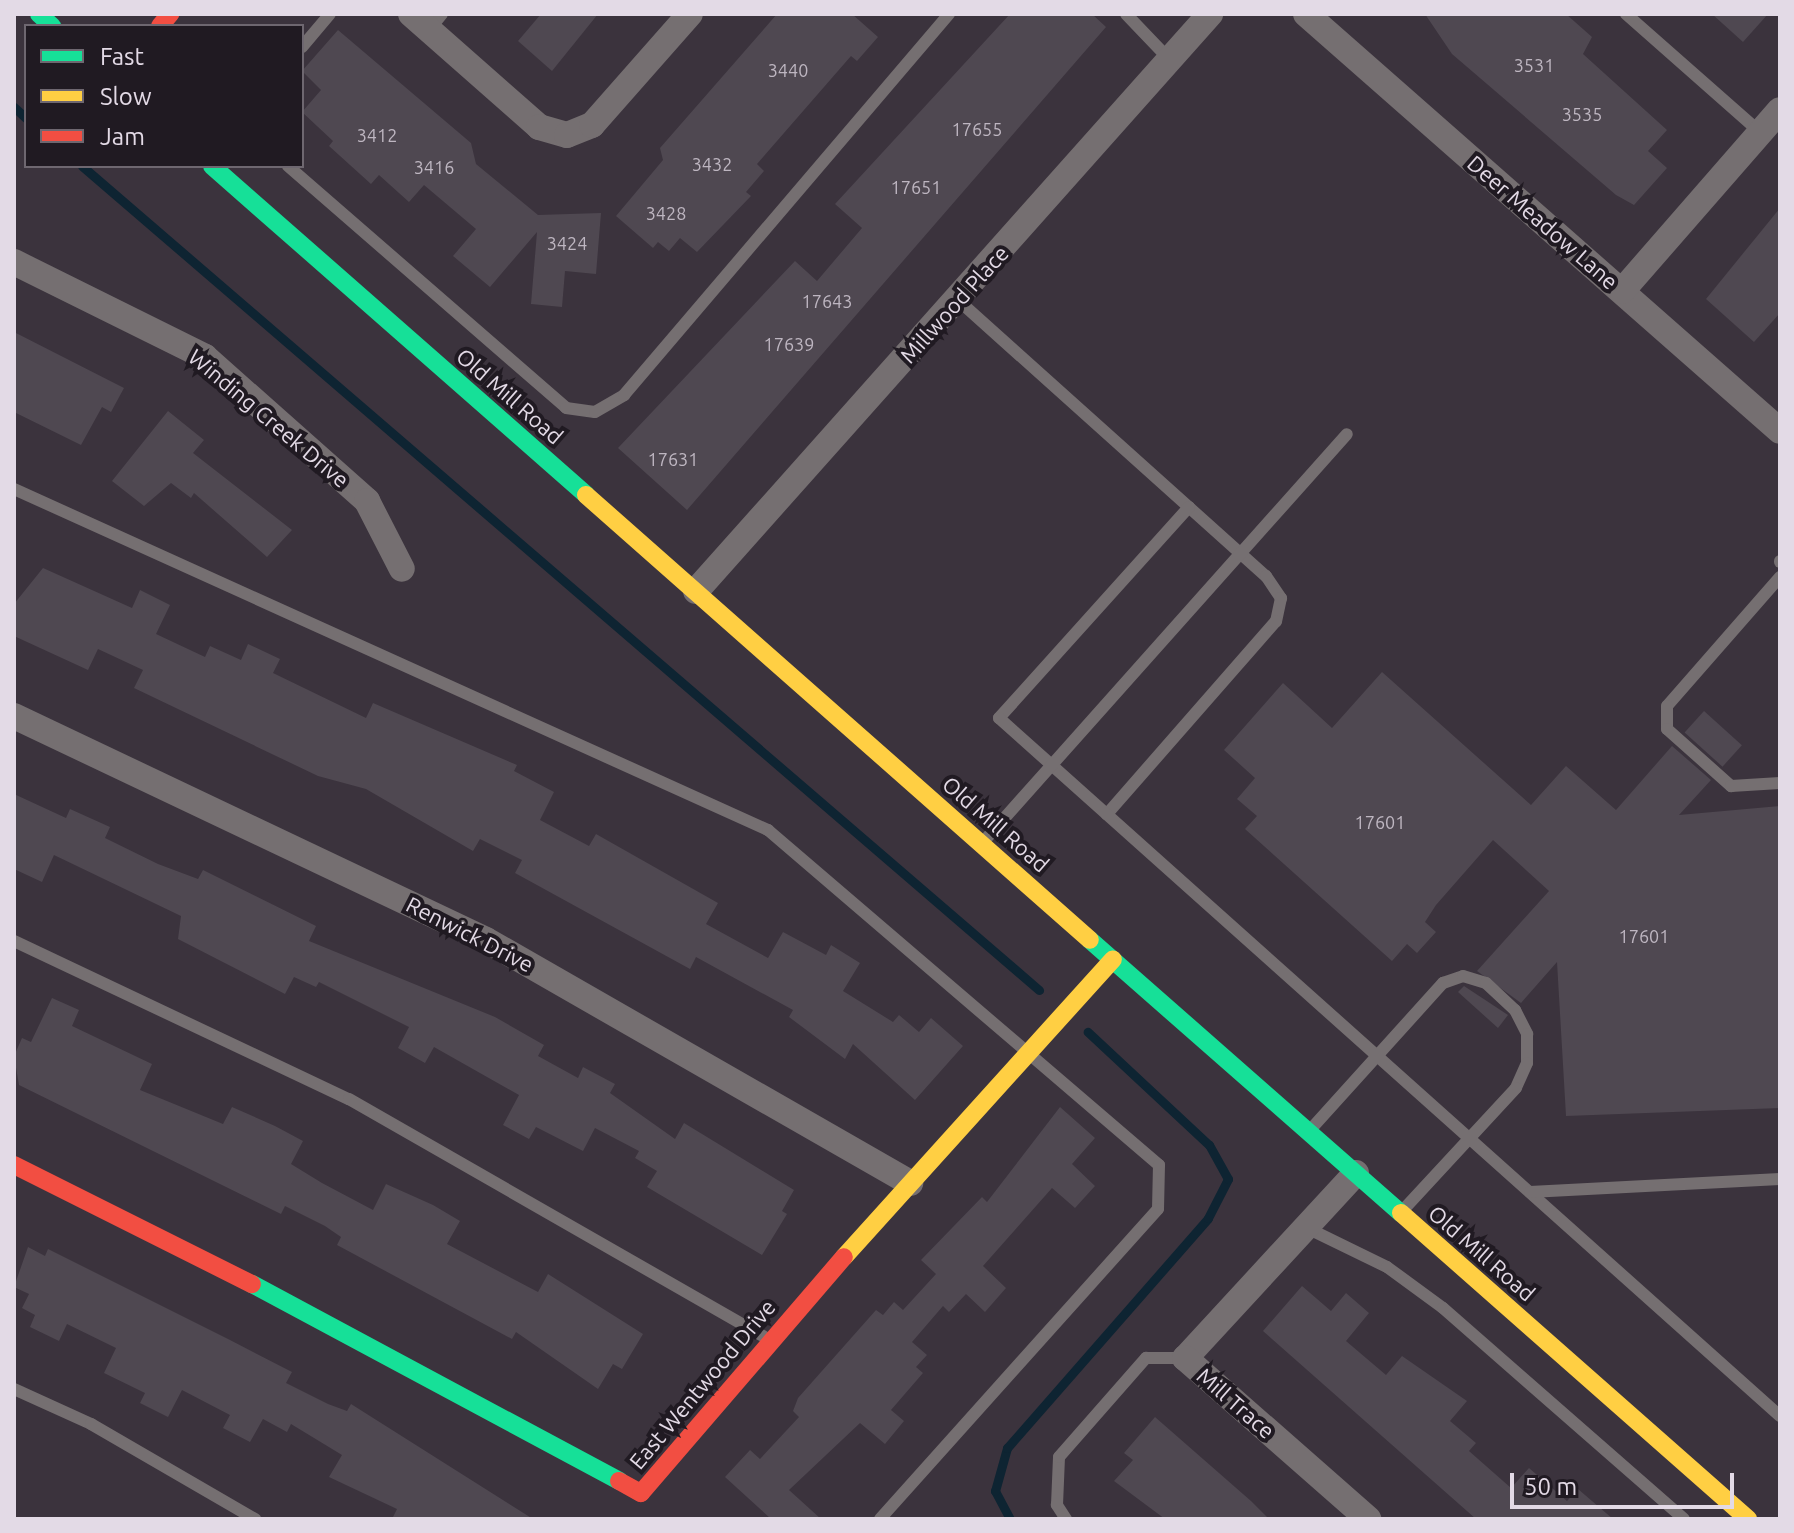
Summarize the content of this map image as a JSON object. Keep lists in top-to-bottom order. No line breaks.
{"streets":{"street":["Deer Meadow Lane","Millwood Place","Old Mill Road","Winding Creek Drive","Renwick Drive","East Wentwood Drive","Mill Trace"]},"crossings":[["Millwood Place","Old Mill Road"],["Old Mill Road","East Wentwood Drive"],["Old Mill Road","Mill Trace"],["Renwick Drive","East Wentwood Drive"]],"house_numbers":["3531","3440","3535","17655","3412","3432","3416","17651","3428","3424","17643","17639","17631","17601","17601"],"legend":["Fast","Slow","Jam"],"scale_bar":"50 m"}
